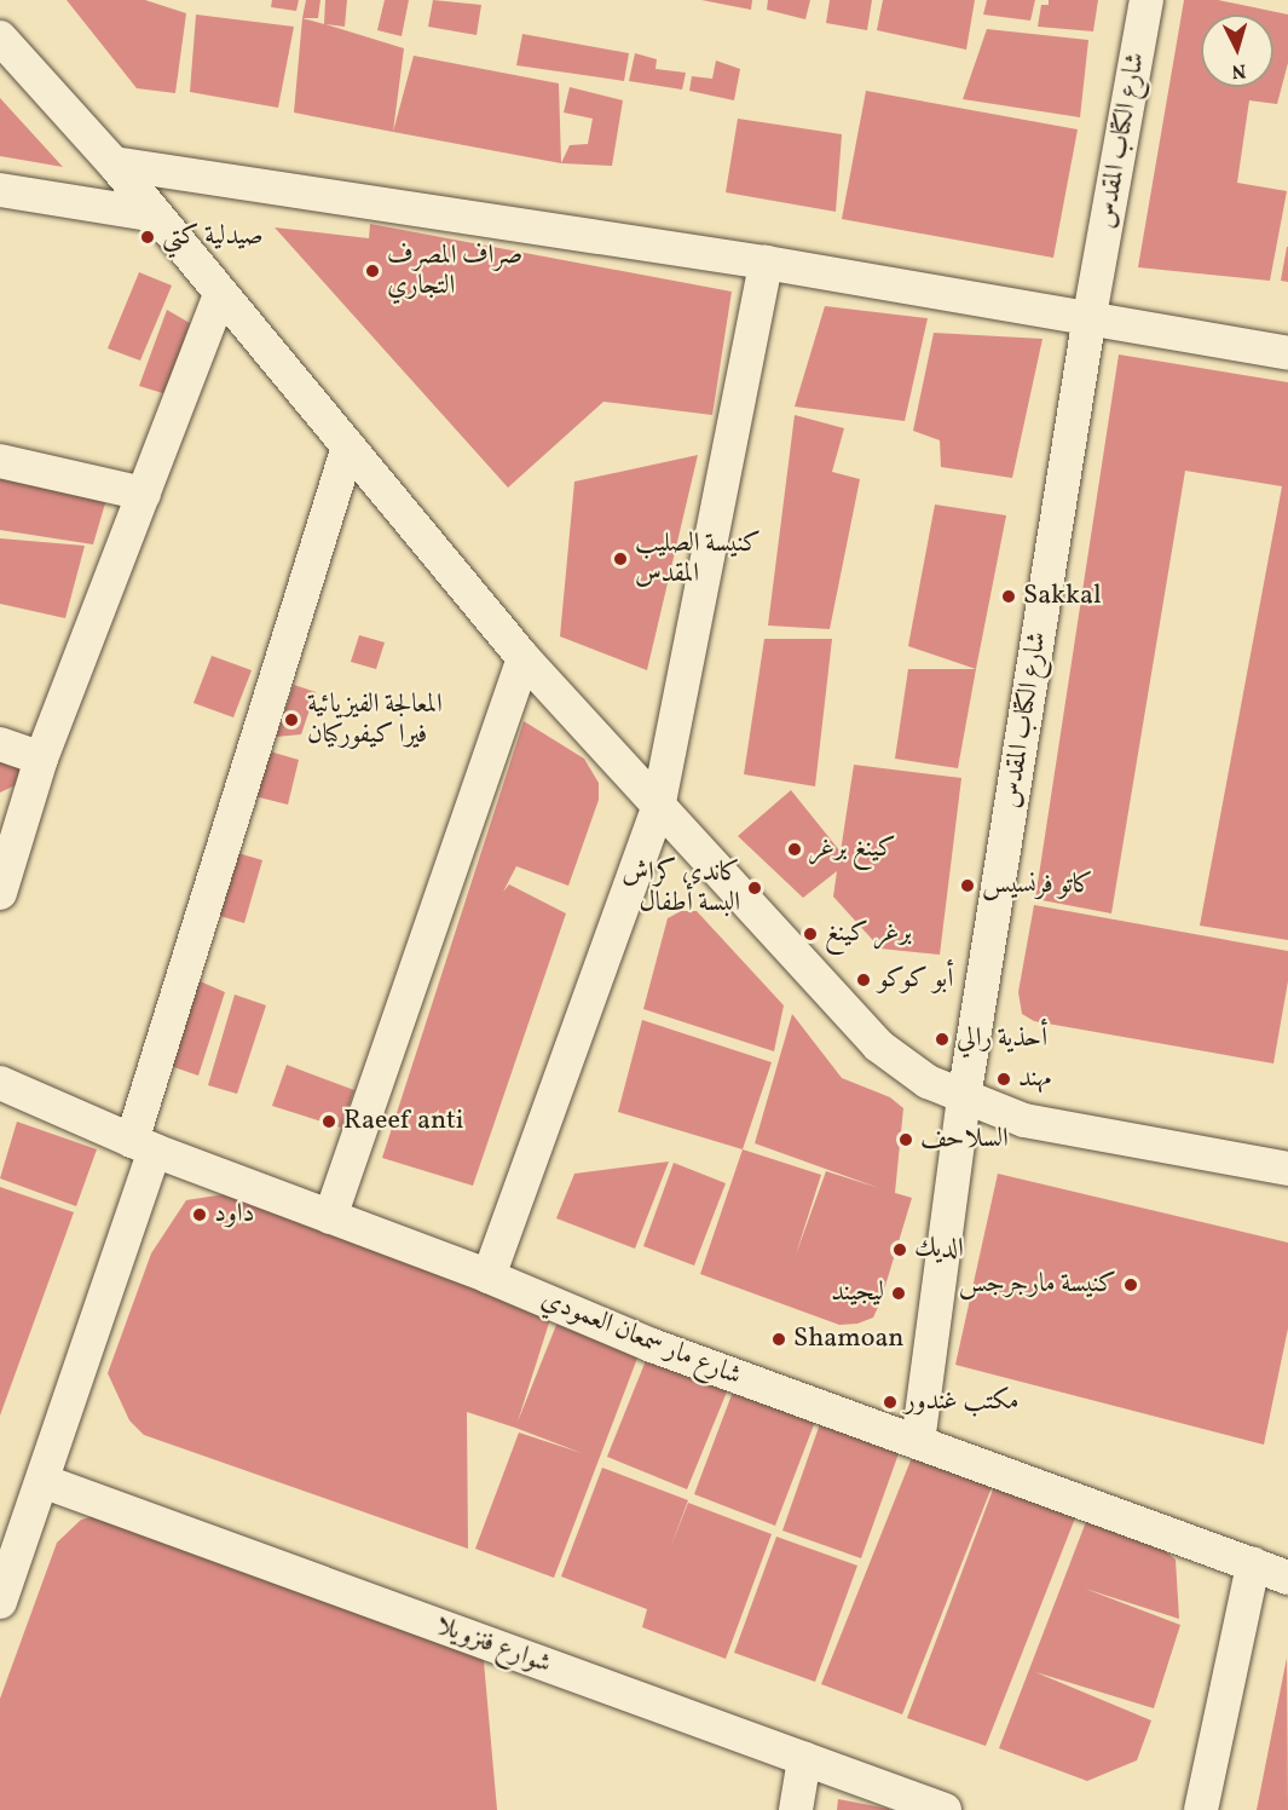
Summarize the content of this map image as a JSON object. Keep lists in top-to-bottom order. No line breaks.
{"streets":{"street":["شارع الكتاب المقدس","شارع مار سمعان العمودي","شوارع فنزويلا"]},"crossings":[["شارع الكتاب المقدس","شارع مار سمعان العمودي"]],"places":["صيدلية كتي","صراف المصرف التجاري","كنيسة الصليب المقدس","Sakkal","المعالجة الفيزيائية فيرا كيفوركيان","كينغ برغر","كاتو فرنسيس","كاندي كراش البسة أطفال","برغر كينغ","أبو كوكو","أحذية رالي","مهند","Raeef anti","السلاحف","داود","الديك","كنيسة مارجرجس","ليجيند","Shamoan","مكتب غندور"],"north":"bottom"}
